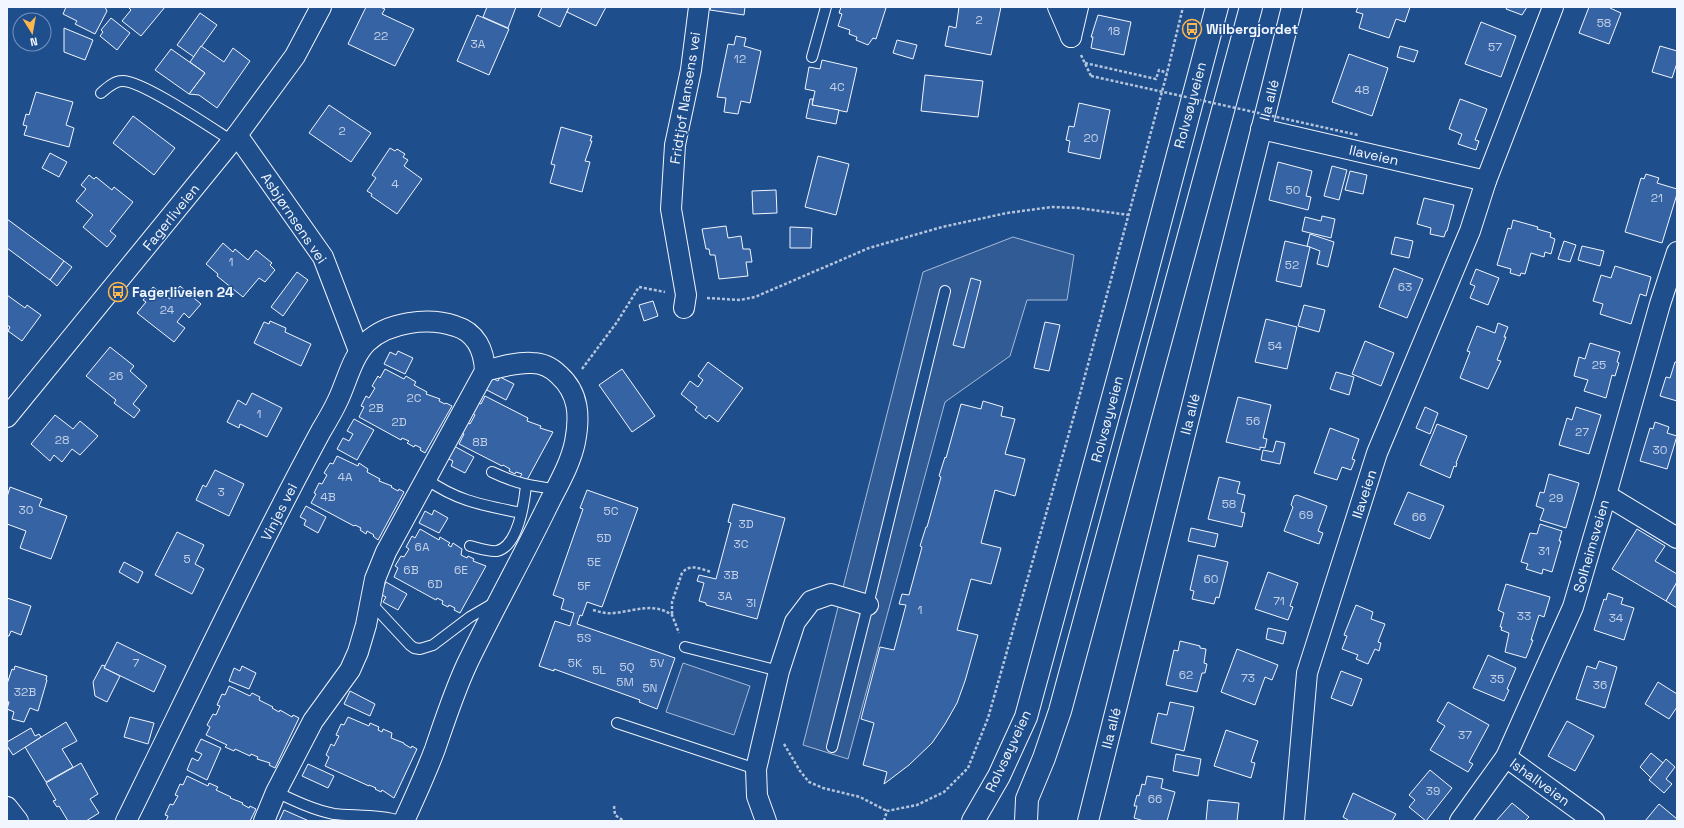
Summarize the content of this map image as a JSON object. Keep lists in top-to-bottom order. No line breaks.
{"streets":{"main road":["Rolvsøyveien"],"street":["Fridtjof Nansens vei","Ila allé","Ilaveien","Fagerliveien","Asbjørnsens vei","Vinjes vei","Solheimsveien","Ishallveien"]},"crossings":[["Ila allé","Ilaveien"],["Fagerliveien","Asbjørnsens vei"],["Asbjørnsens vei","Vinjes vei"],["Solheimsveien","Ishallveien"]],"places":{"bus stop":["Wilbergjordet","Fagerliveien 24"]},"house_numbers":["2","58","18","22","3A","57","12","4C","48","2","20","4","50","21","1","52","63","24","54","25","26","2C","2B","1","56","2D","27","28","8B","30","4A","3","4B","29","58","30","5C","69","66","3D","5D","3C","6A","31","5","5E","6B","6E","3B","60","6D","5F","3A","71","3I","1","33","34","5S","7","5K","5V","5Q","5L","62","73","35","5M","36","5N","32B","37","39","66"],"north":"bottom"}
